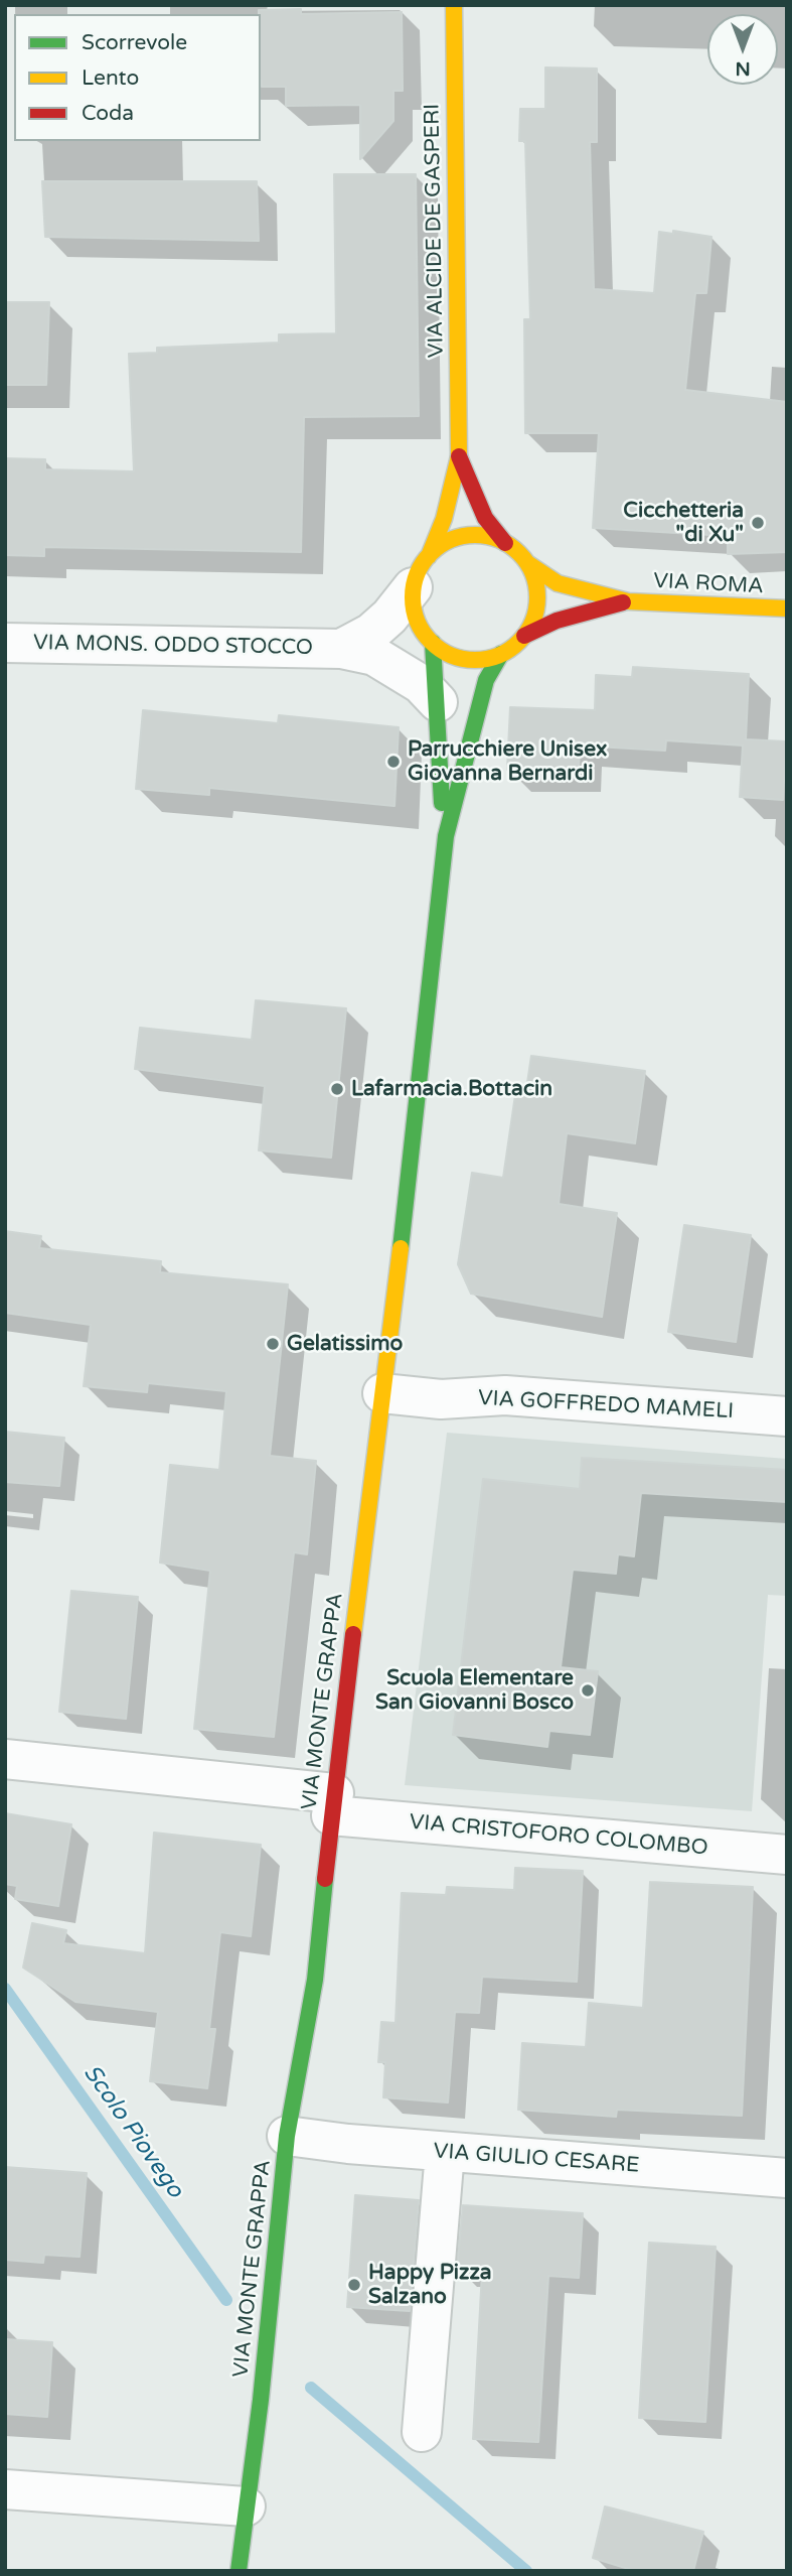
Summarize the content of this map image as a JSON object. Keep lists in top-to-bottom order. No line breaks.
{"streets":{"street":["VIA ALCIDE DE GASPERI","VIA ROMA","VIA MONS. ODDO STOCCO","VIA GOFFREDO MAMELI","VIA MONTE GRAPPA","VIA CRISTOFORO COLOMBO","VIA GIULIO CESARE"]},"crossings":[["VIA ALCIDE DE GASPERI","VIA ROMA"],["VIA ALCIDE DE GASPERI","VIA MONS. ODDO STOCCO"],["VIA ALCIDE DE GASPERI","VIA MONTE GRAPPA"],["VIA ROMA","VIA MONS. ODDO STOCCO"],["VIA ROMA","VIA MONTE GRAPPA"],["VIA MONS. ODDO STOCCO","VIA MONTE GRAPPA"],["VIA GOFFREDO MAMELI","VIA MONTE GRAPPA"],["VIA MONTE GRAPPA","VIA CRISTOFORO COLOMBO"],["VIA MONTE GRAPPA","VIA GIULIO CESARE"]],"water":["Scolo Piovego"],"places":["Cicchetteria \"di Xu\"","Parrucchiere Unisex Giovanna Bernardi","Lafarmacia.Bottacin","Gelatissimo","Scuola Elementare San Giovanni Bosco","Happy Pizza Salzano"],"legend":["Scorrevole","Lento","Coda"],"north":"bottom"}
